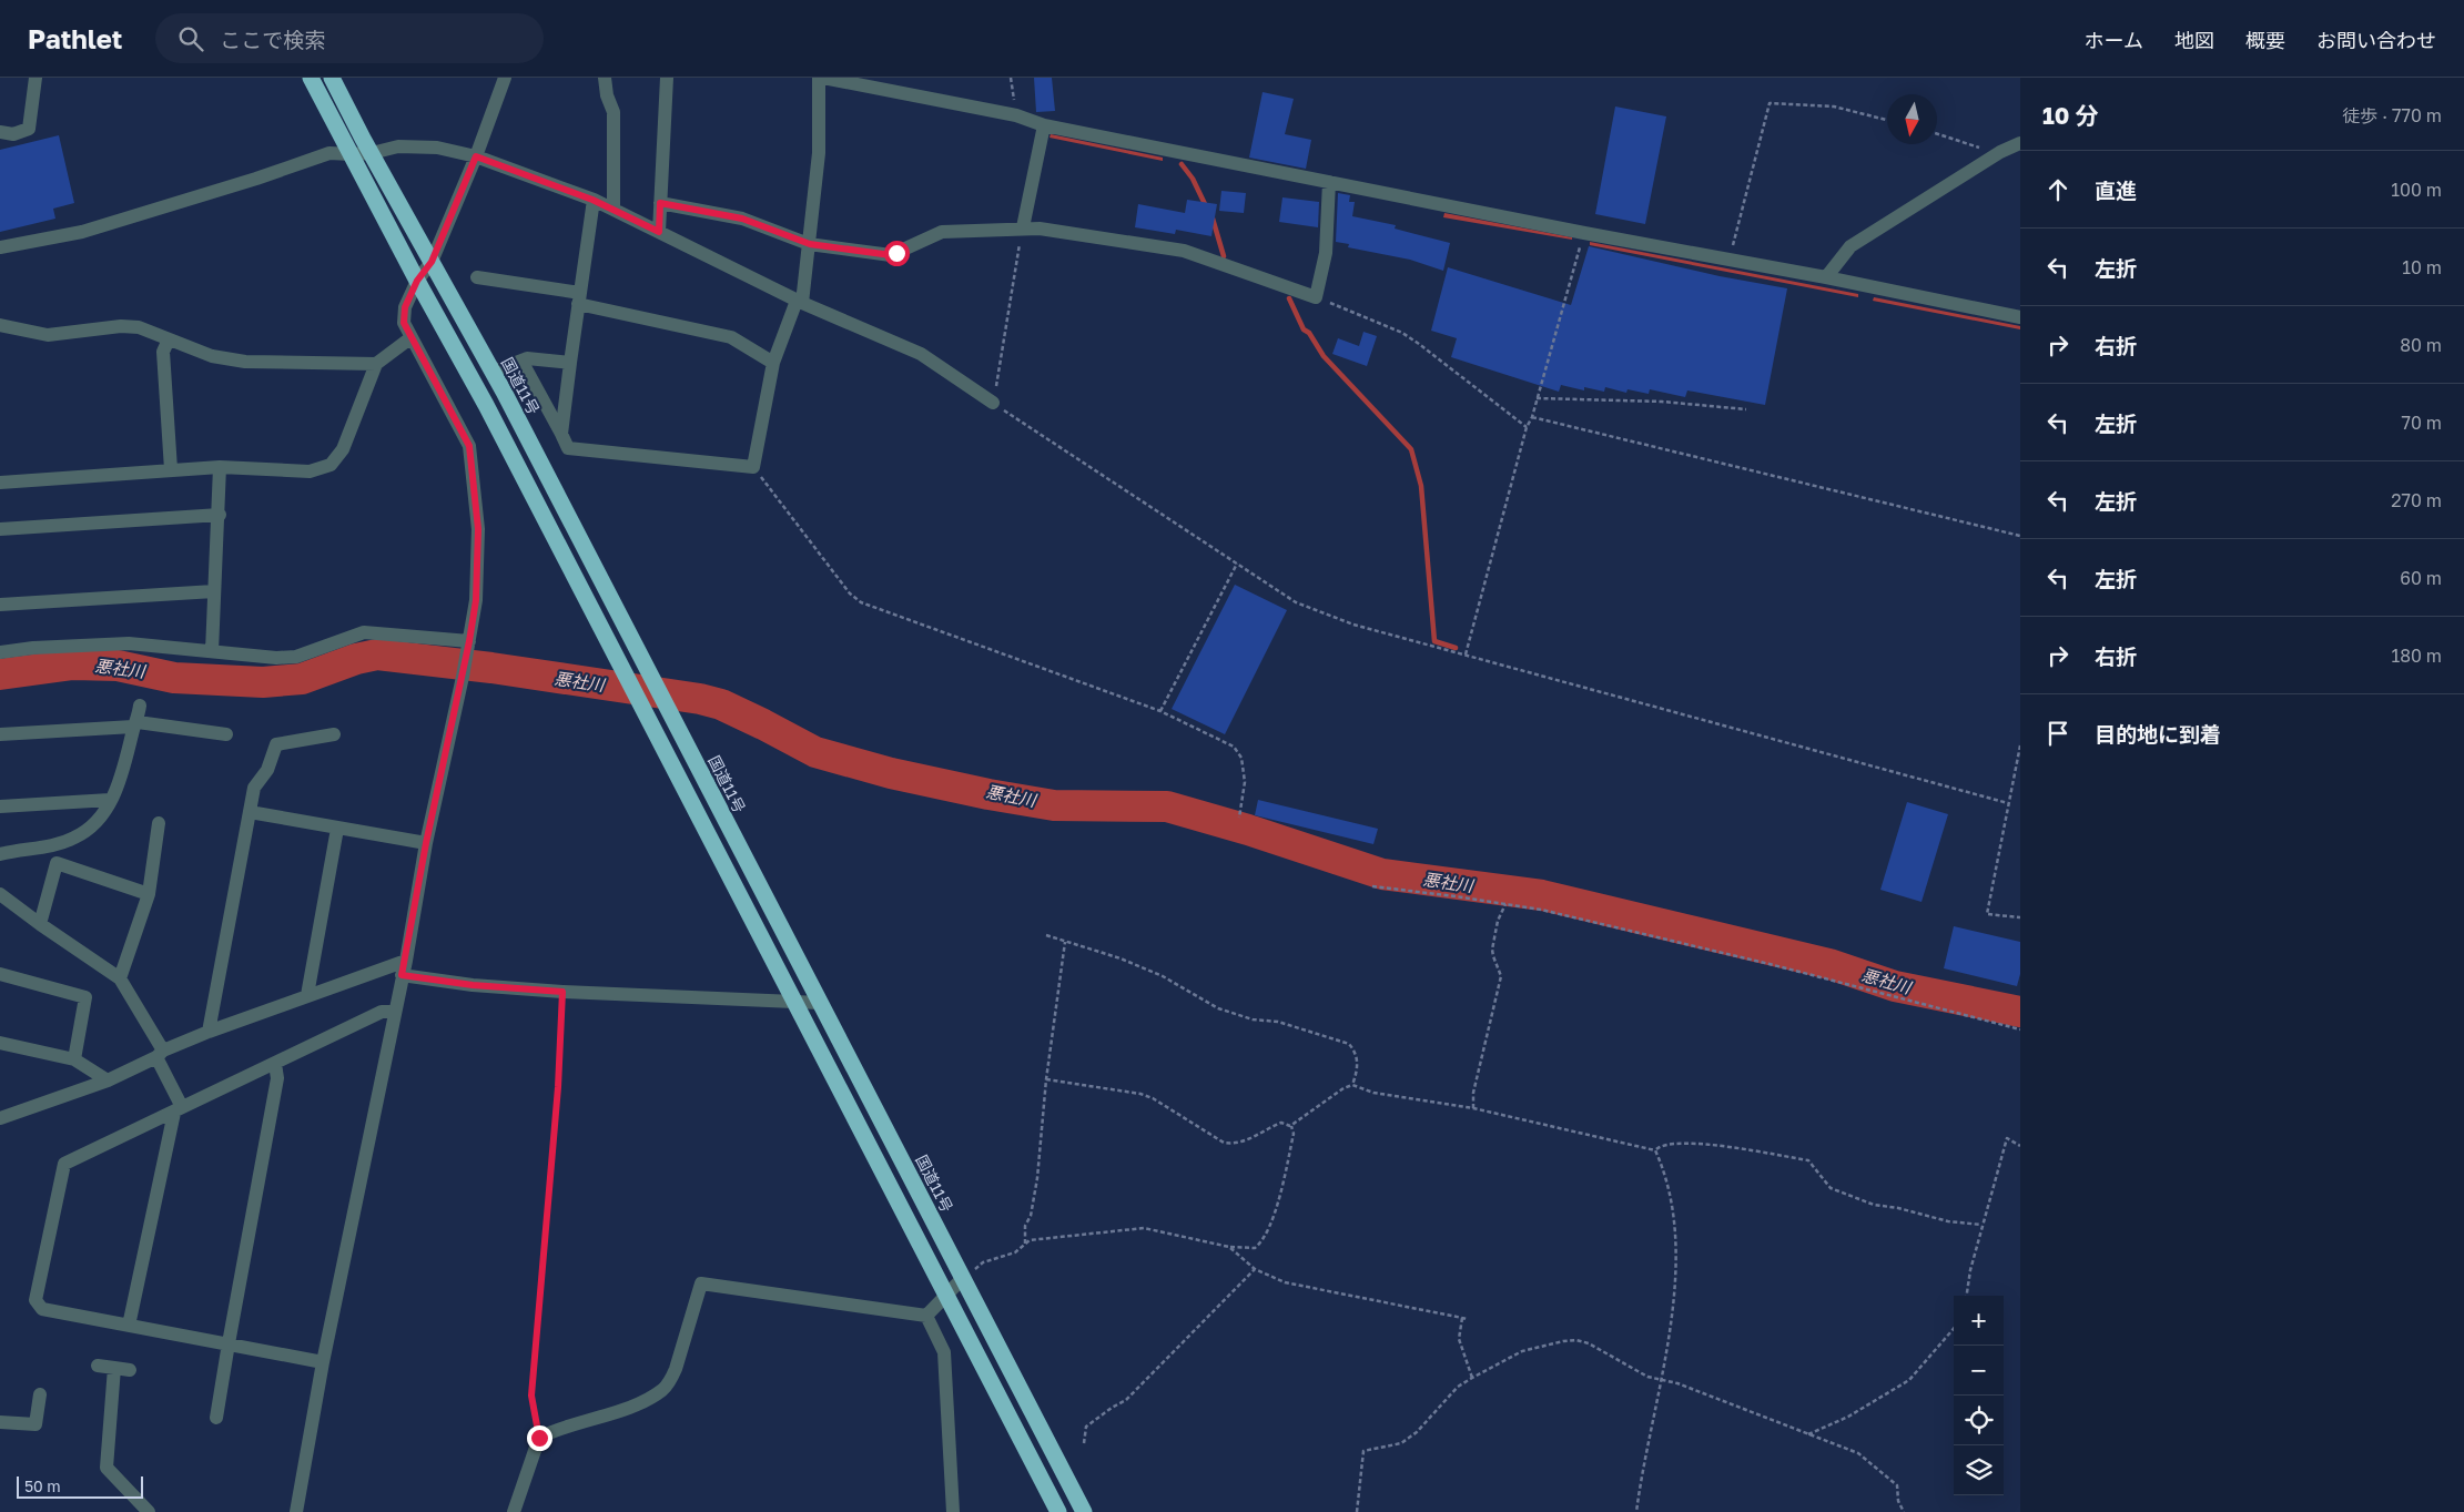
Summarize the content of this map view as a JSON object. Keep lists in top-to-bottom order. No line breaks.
{"streets":{"highway":["国道11号"]},"water":["悪社川"],"scale_bar":"50 m","north":"bottom","page":{"header":"Pathlet","search":"ここで検索","nav":["ホーム","地図","概要","お問い合わせ"],"heading":["10 分","徒歩 · 770 m"],"list":[["直進","100 m"],["左折","10 m"],["右折","80 m"],["左折","70 m"],["左折","270 m"],["左折","60 m"],["右折","180 m"],"目的地に到着"],"map_buttons":["+","−"],"scale":"50 m"}}
